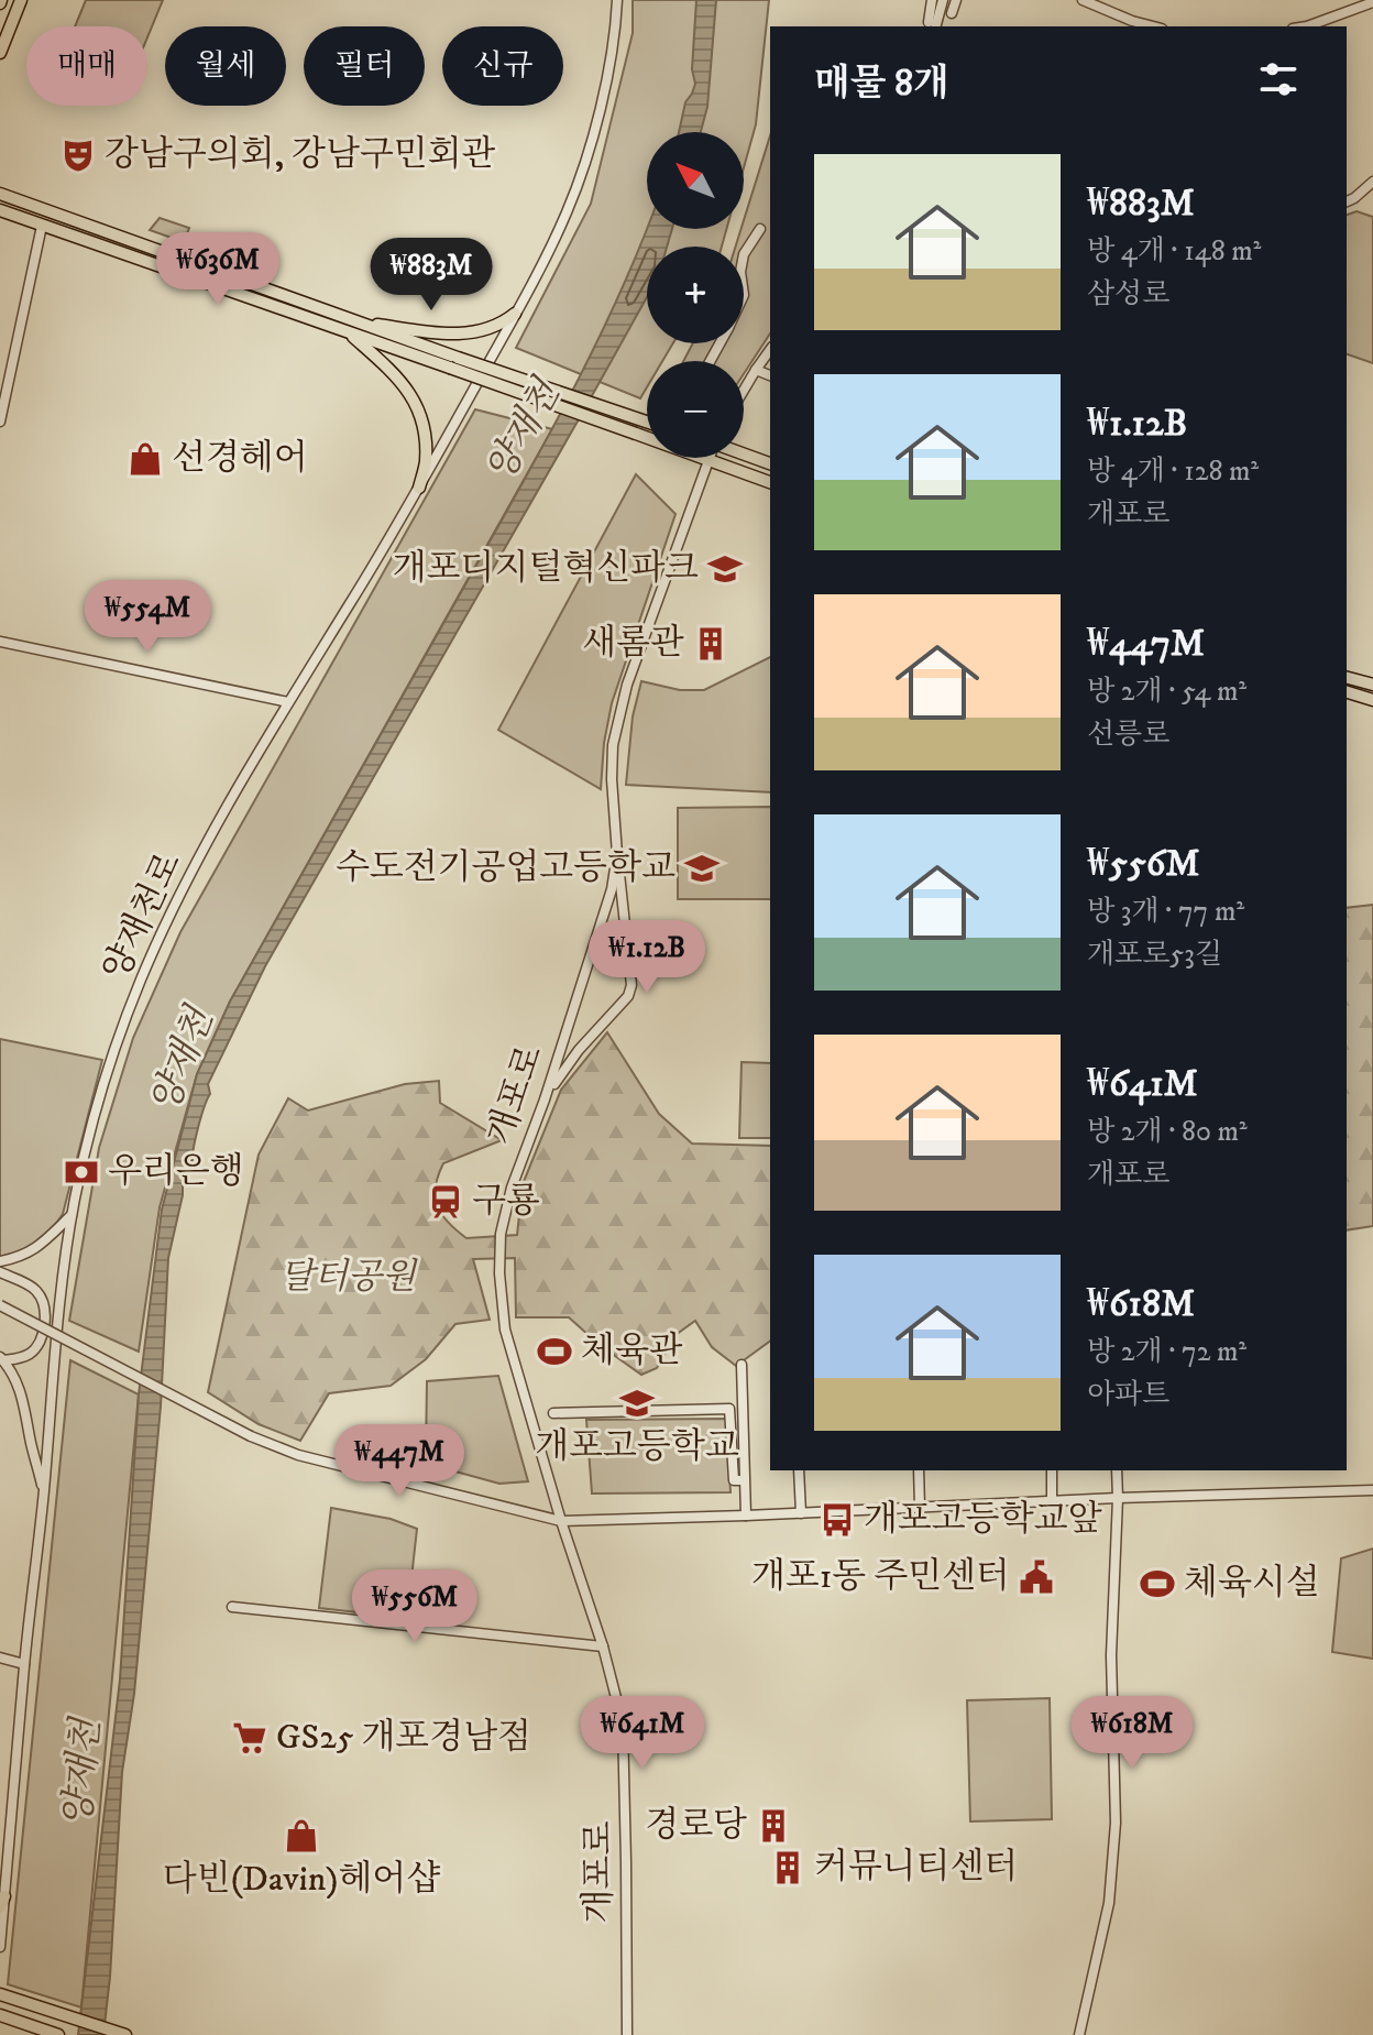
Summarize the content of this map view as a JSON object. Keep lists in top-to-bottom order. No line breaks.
{"streets":{"street":["양재천로","개포로"]},"water":["양재천"],"parks":["달터공원"],"places":{"theatre":["강남구의회, 강남구민회관"],"shop":["선경헤어","다빈(Davin)헤어샵"],"school or university":["개포디지털혁신파크","수도전기공업고등학교","개포고등학교"],"building":["새롬관","경로당","커뮤니티센터"],"bank":["우리은행"],"station":["구룡"],"sports":["체육관","체육시설"],"bus stop":["개포고등학교앞"],"public building":["개포1동 주민센터"],"supermarket":["GS25 개포경남점"]},"north":"top left","page":{"chip":["매매","월세","필터","신규"],"heading":"매물 8개","map_buttons":["+","−"],"list":[{"name":"₩883M","note":"방 4개 · 148 m² · 삼성로"},{"name":"₩1.12B","note":"방 4개 · 128 m² · 개포로"},{"name":"₩447M","note":"방 2개 · 54 m² · 선릉로"},{"name":"₩556M","note":"방 3개 · 77 m² · 개포로53길"},{"name":"₩641M","note":"방 2개 · 80 m² · 개포로"},{"name":"₩618M","note":"방 2개 · 72 m² · 아파트"}],"price":["₩636M","₩883M","₩554M","₩1.12B","₩447M","₩556M","₩641M","₩618M"]}}
